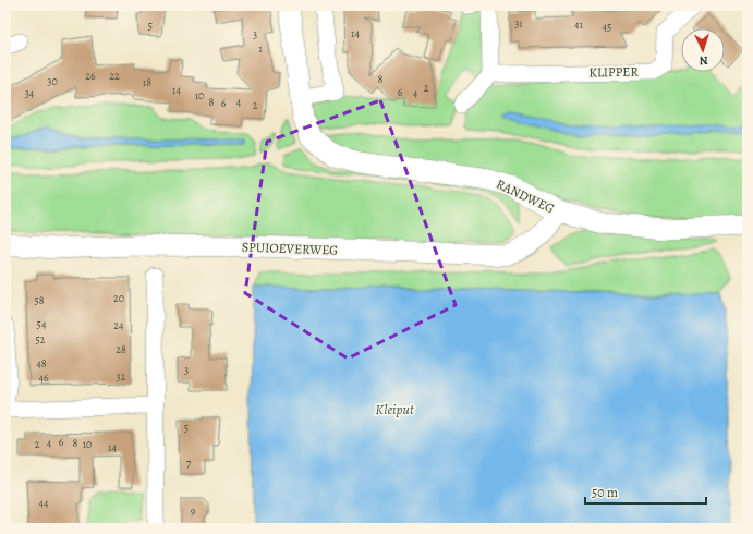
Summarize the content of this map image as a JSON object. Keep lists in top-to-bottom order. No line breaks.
{"streets":{"street":["KLIPPER","RANDWEG","SPUIOEVERWEG"]},"crossings":[["RANDWEG","SPUIOEVERWEG"]],"water":["Kleiput"],"house_numbers":["31","41","5","45","14","3","1","26","22","8","30","18","2","14","6","34","4","10","8","4","6","2","20","58","54","24","52","28","48","3","32","46","5","6","4","8","2","10","14","7","44","9"],"scale_bar":"50 m","north":"bottom"}
